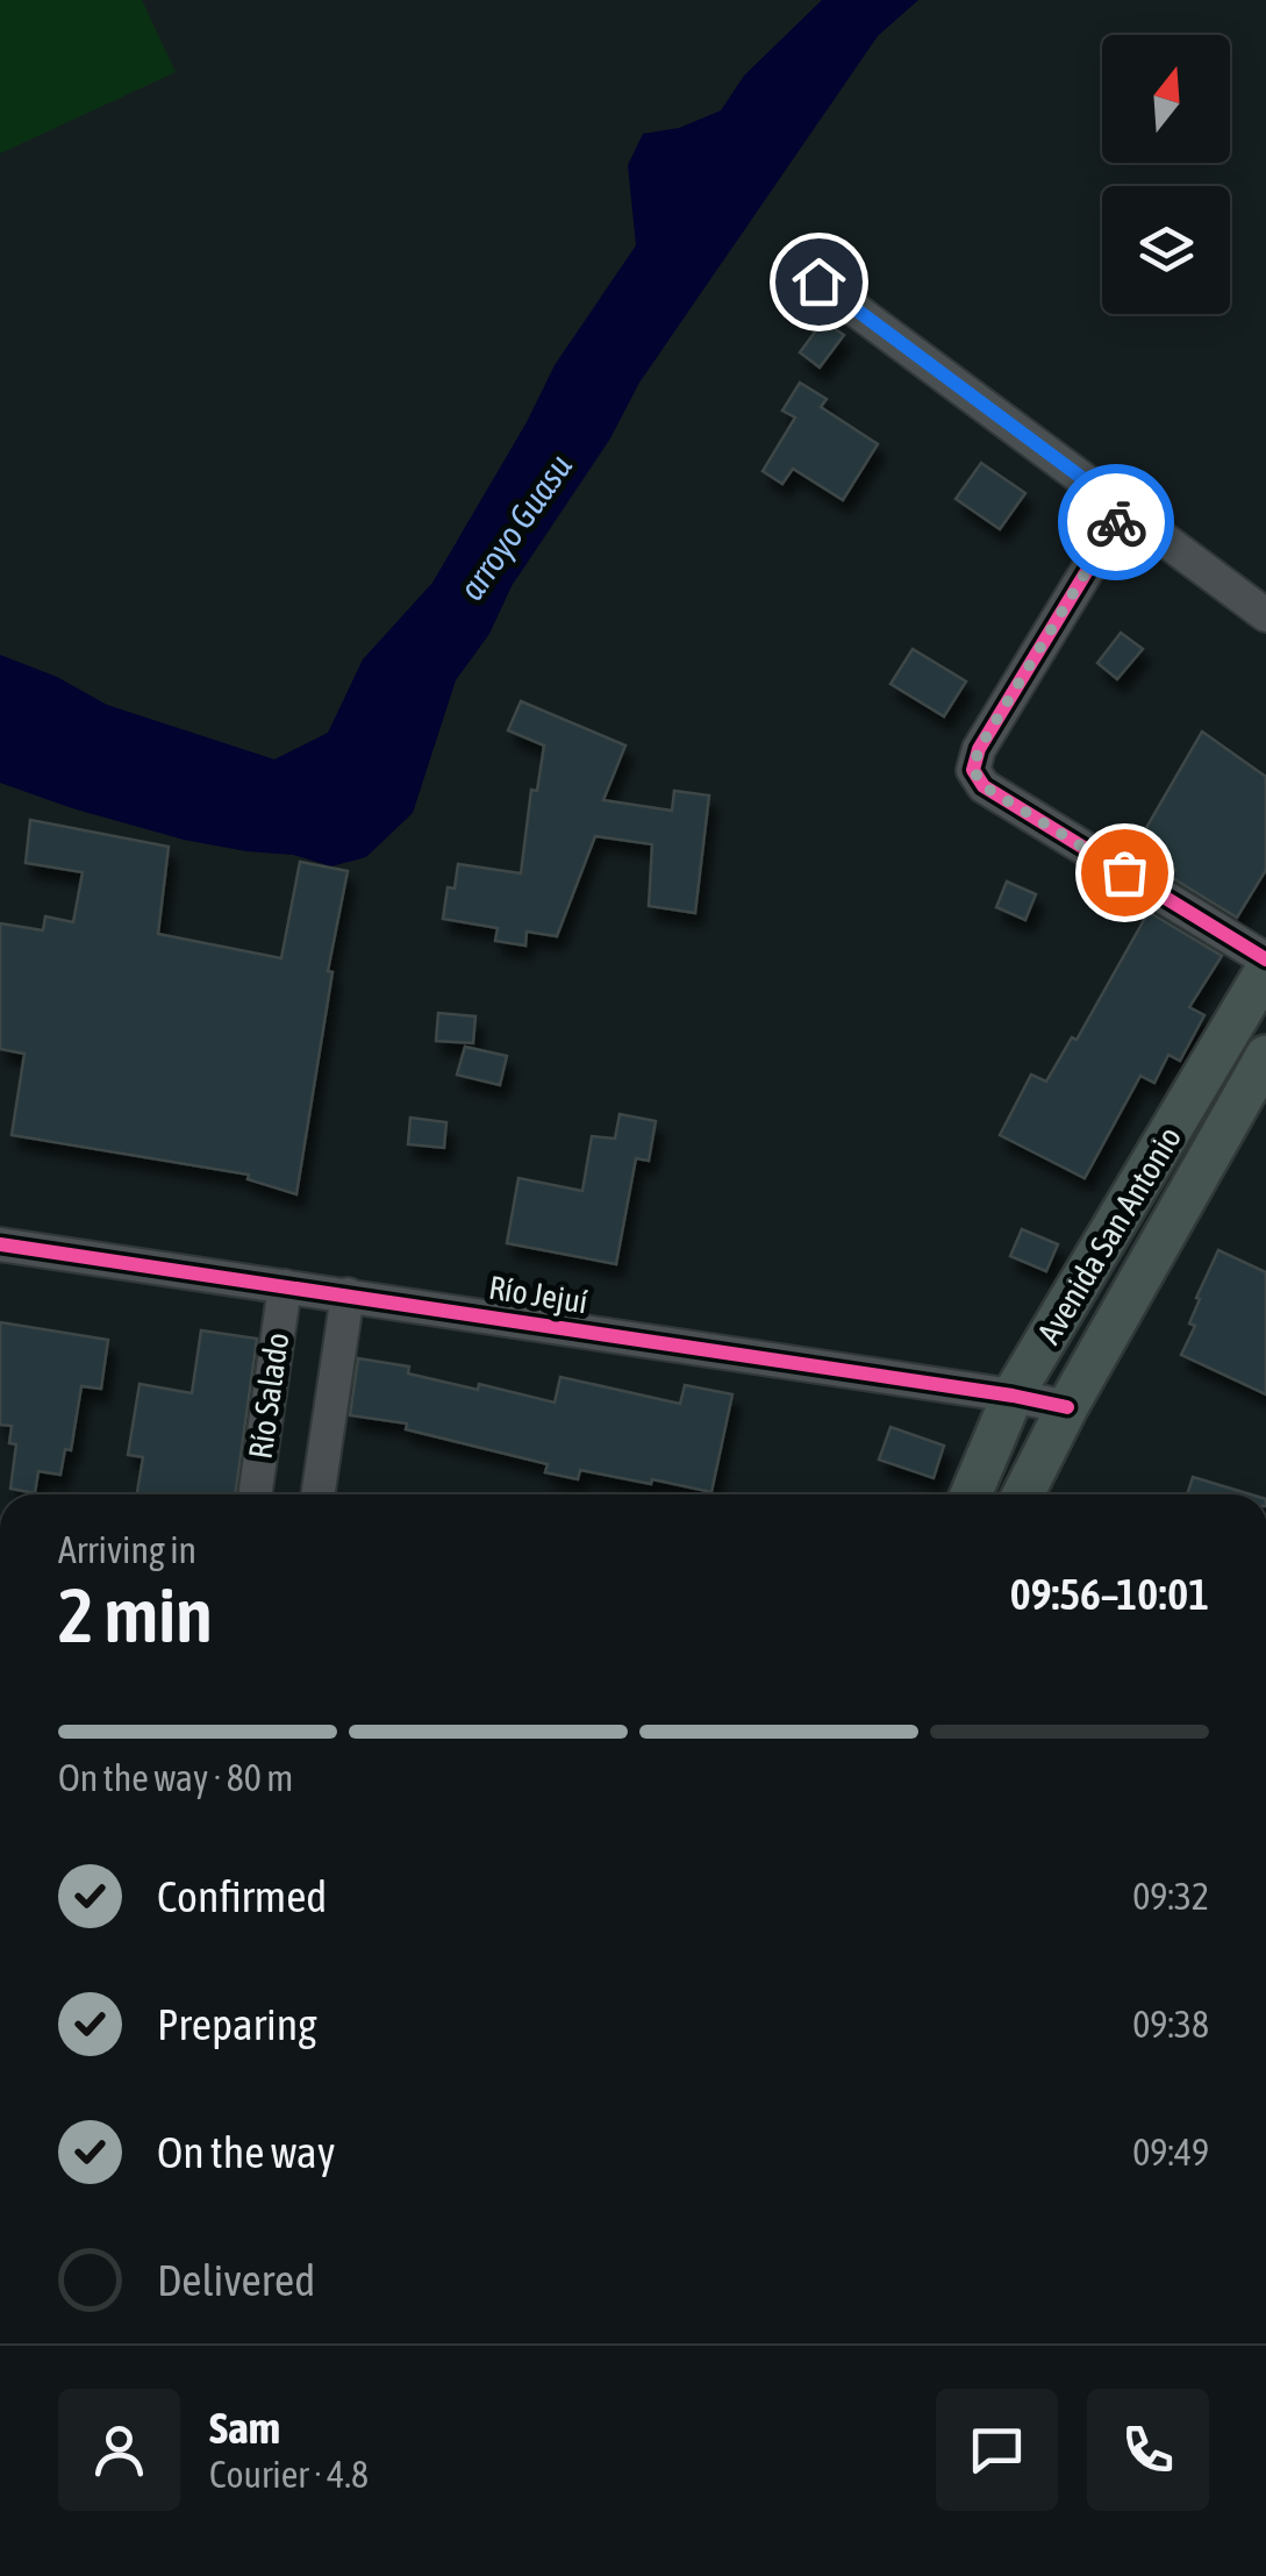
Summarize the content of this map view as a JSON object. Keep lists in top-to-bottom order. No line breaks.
{"streets":{"main road":["Avenida San Antonio"],"street":["Río Jejuí","Río Salado"]},"crossings":[["Avenida San Antonio","Río Jejuí"],["Río Jejuí","Río Salado"]],"water":["arroyo Guasu"],"north":"top","page":{"heading":["2 min","Arriving in","09:56–10:01"],"panel":["Sam","Courier · 4.8"],"bar":"On the way · 80 m","list":[["Confirmed","09:32"],["Preparing","09:38"],["On the way","09:49"],"Delivered"]}}
